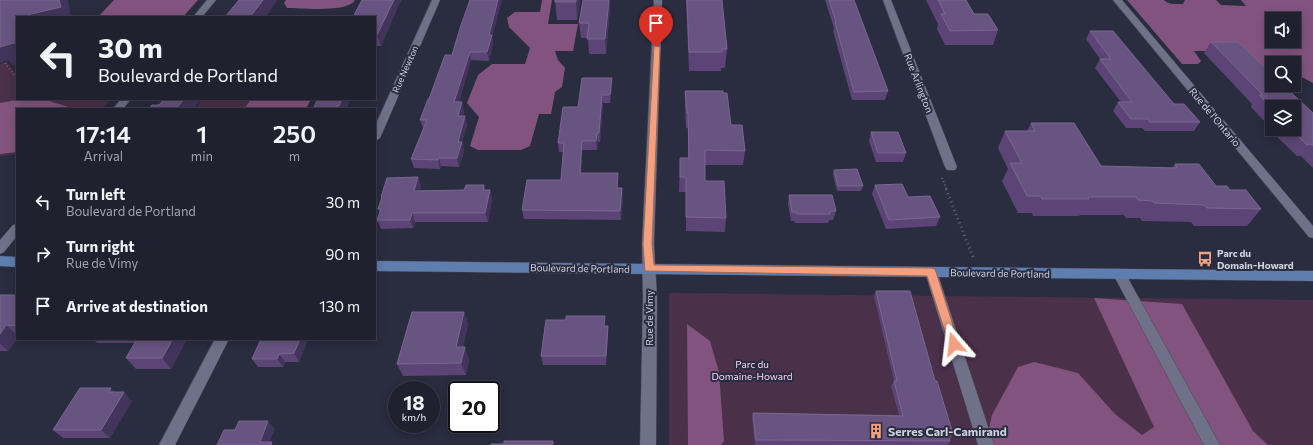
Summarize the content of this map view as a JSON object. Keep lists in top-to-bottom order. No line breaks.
{"streets":{"main road":["Boulevard de Portland"],"street":["Rue Newton","Rue Arlington","Rue de l'Ontario","Rue de Vimy"]},"crossings":[["Boulevard de Portland","Rue de Vimy"]],"parks":["Parc du Domaine-Howard"],"places":{"bus stop":["Parc du Domain-Howard"],"building":["Serres Carl-Camirand"]},"page":{"turn":["30 m","Boulevard de Portland"],"eta":["17:14","Arrival","1","min","250","m"],"list":[{"name":"Turn left","note":"Boulevard de Portland","value":"30 m"},{"name":"Turn right","note":"Rue de Vimy","value":"90 m"},{"name":"Arrive at destination","value":"130 m"}],"speed":"18 km/h","limit":"20"}}
